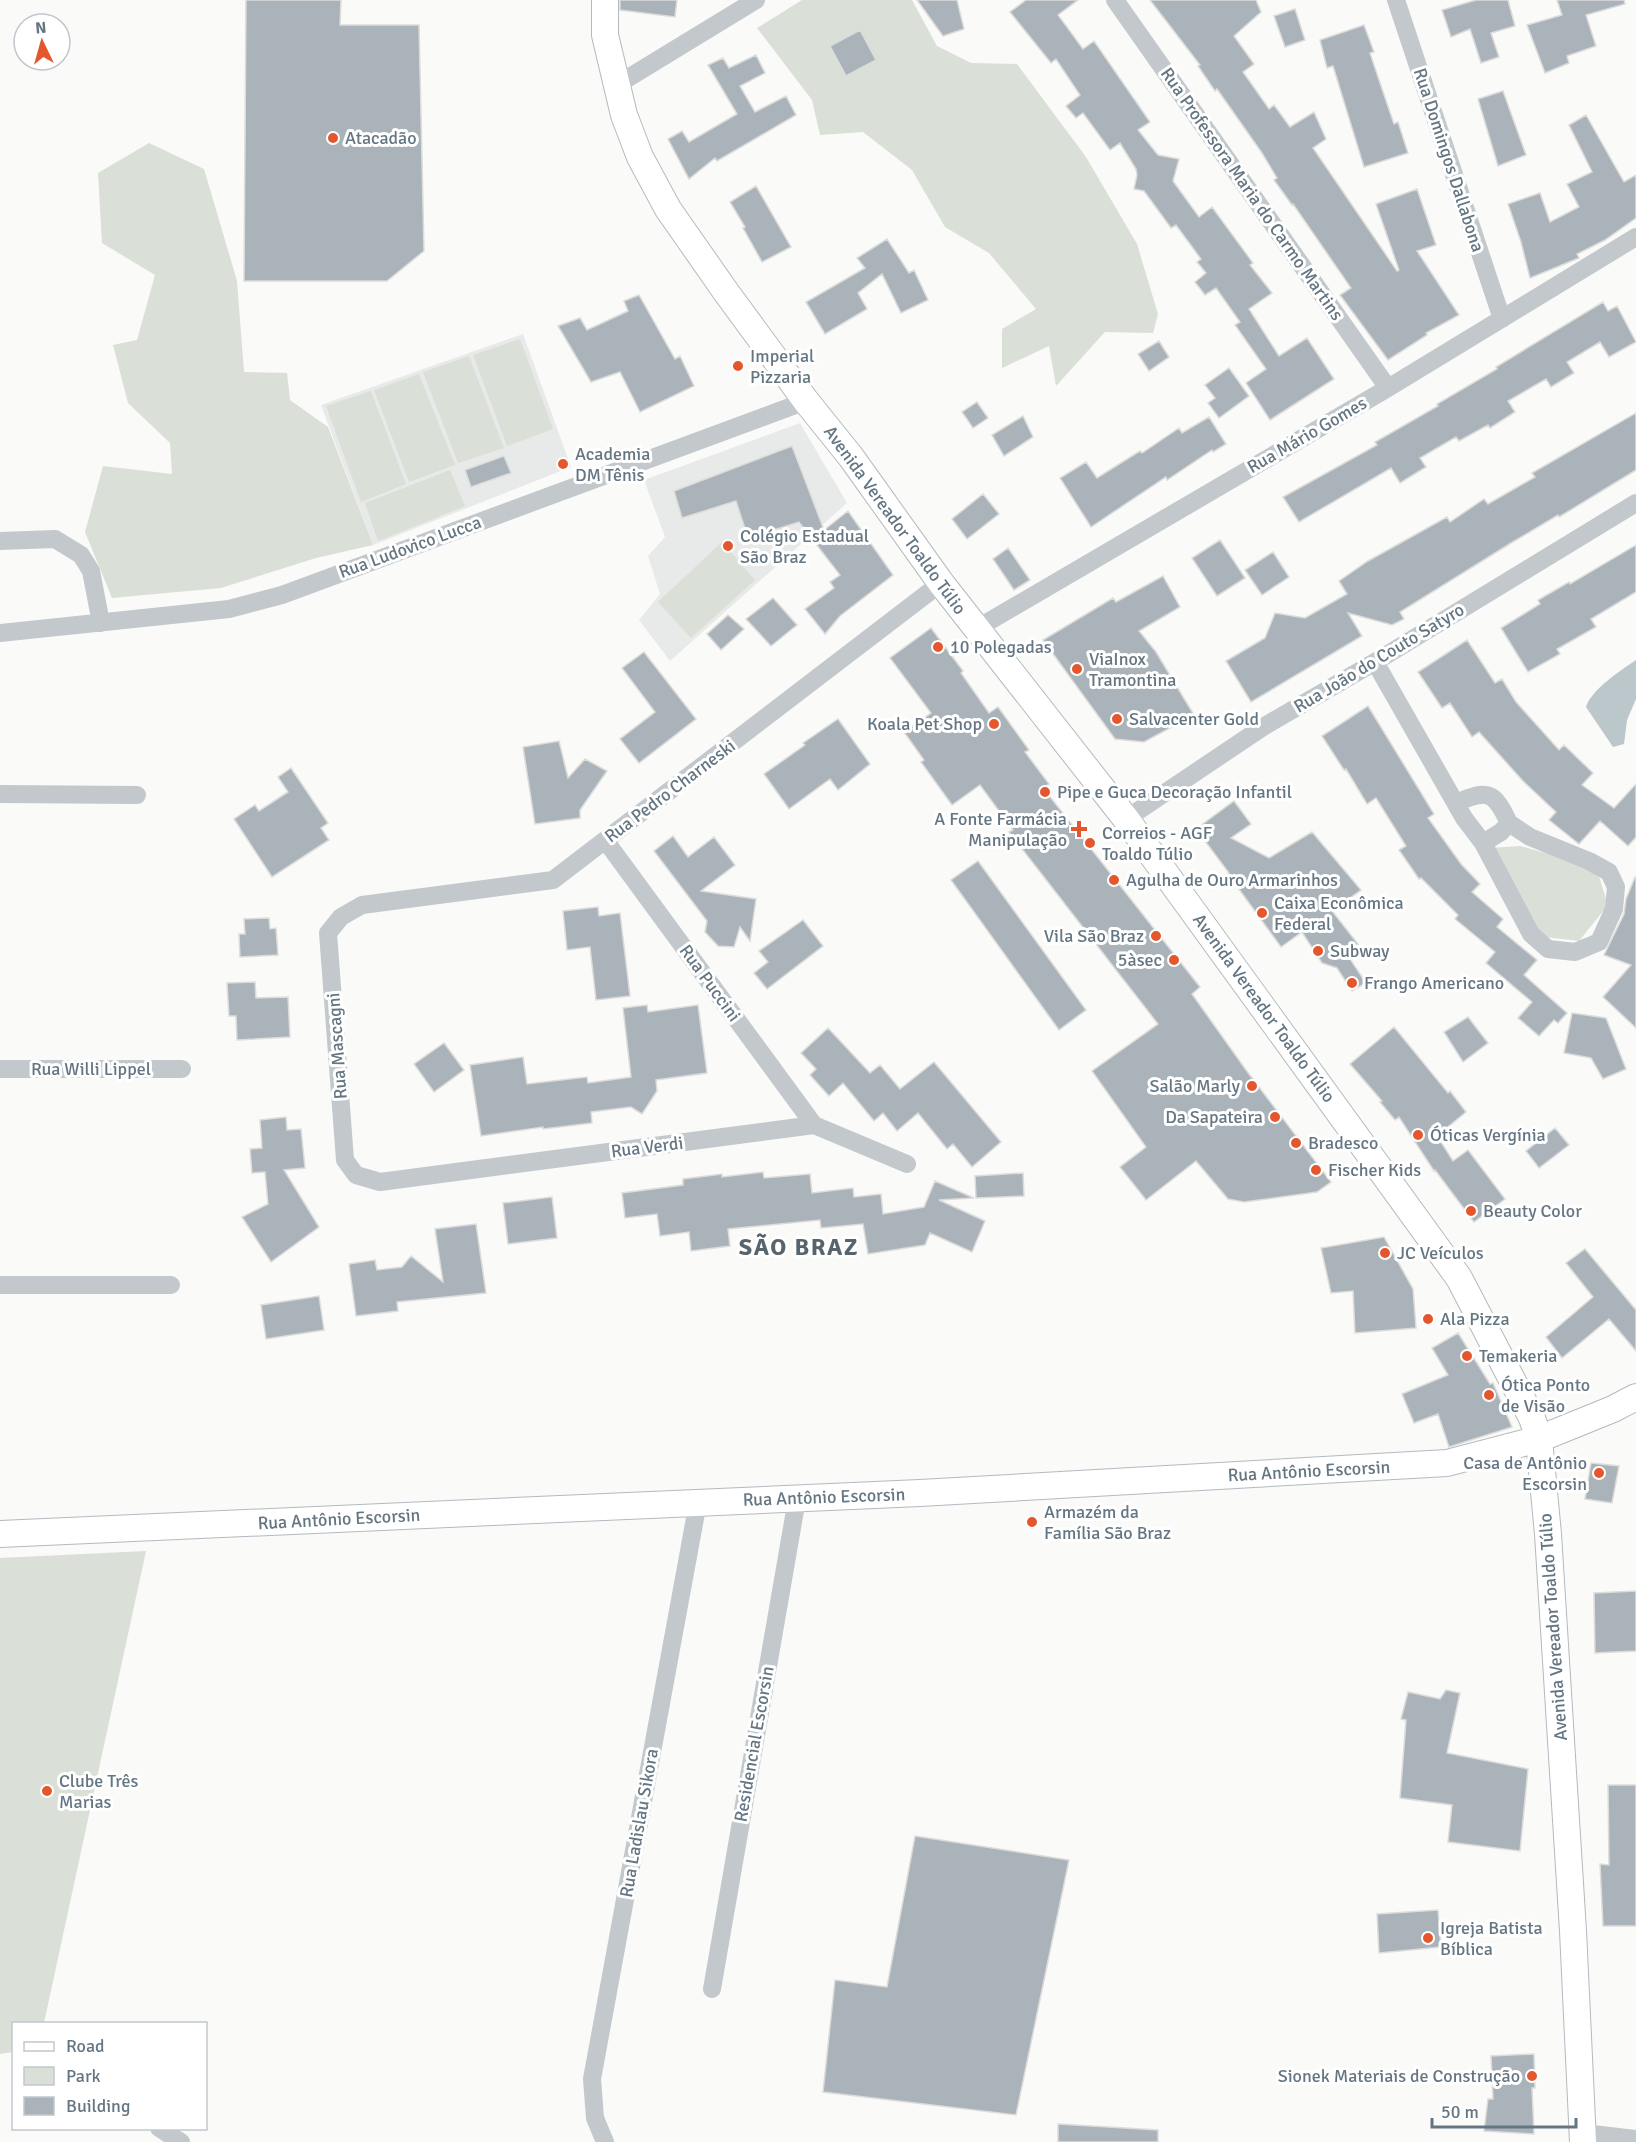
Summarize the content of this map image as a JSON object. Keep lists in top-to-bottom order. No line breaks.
{"streets":{"main road":["Avenida Vereador Toaldo Túlio","Rua Antônio Escorsin"],"street":["Rua Domingos Dallabona","Rua Professora Maria do Carmo Martins","Rua Mário Gomes","Rua Ludovico Lucca","Rua João do Couto Satyro","Rua Pedro Charneski","Rua Puccini","Rua Mascagni","Rua Willi Lippel","Rua Verdi","Residencial Escorsin","Rua Ladislau Sikora"]},"crossings":[["Rua Domingos Dallabona","Rua Mário Gomes"],["Rua Professora Maria do Carmo Martins","Rua Mário Gomes"],["Rua Mário Gomes","Avenida Vereador Toaldo Túlio"],["Avenida Vereador Toaldo Túlio","Rua Ludovico Lucca"],["Avenida Vereador Toaldo Túlio","Rua João do Couto Satyro"],["Avenida Vereador Toaldo Túlio","Rua Pedro Charneski"],["Avenida Vereador Toaldo Túlio","Rua Antônio Escorsin"],["Rua Pedro Charneski","Rua Puccini"],["Rua Pedro Charneski","Rua Mascagni"],["Rua Puccini","Rua Verdi"],["Rua Mascagni","Rua Verdi"],["Rua Antônio Escorsin","Residencial Escorsin"],["Rua Antônio Escorsin","Rua Ladislau Sikora"]],"districts":["SÃO BRAZ"],"places":{"other":["Atacadão","Imperial Pizzaria","Academia DM Tênis","Colégio Estadual São Braz","10 Polegadas","ViaInox Tramontina","Salvacenter Gold","Koala Pet Shop","Pipe e Guca Decoração Infantil","Correios - AGF Toaldo Túlio","Agulha de Ouro Armarinhos","Caixa Econômica Federal","Vila São Braz","Subway","5àsec","Frango Americano","Salão Marly","Da Sapateira","Óticas Vergínia","Bradesco","Fischer Kids","Beauty Color","JC Veículos","Ala Pizza","Temakeria","Ótica Ponto de Visão","Casa de Antônio Escorsin","Armazém da Família São Braz","Clube Três Marias","Igreja Batista Bíblica","Sionek Materiais de Construção"],"health":["A Fonte Farmácia Manipulação"]},"legend":["Road","Park","Building"],"scale_bar":"50 m","north":"top"}
